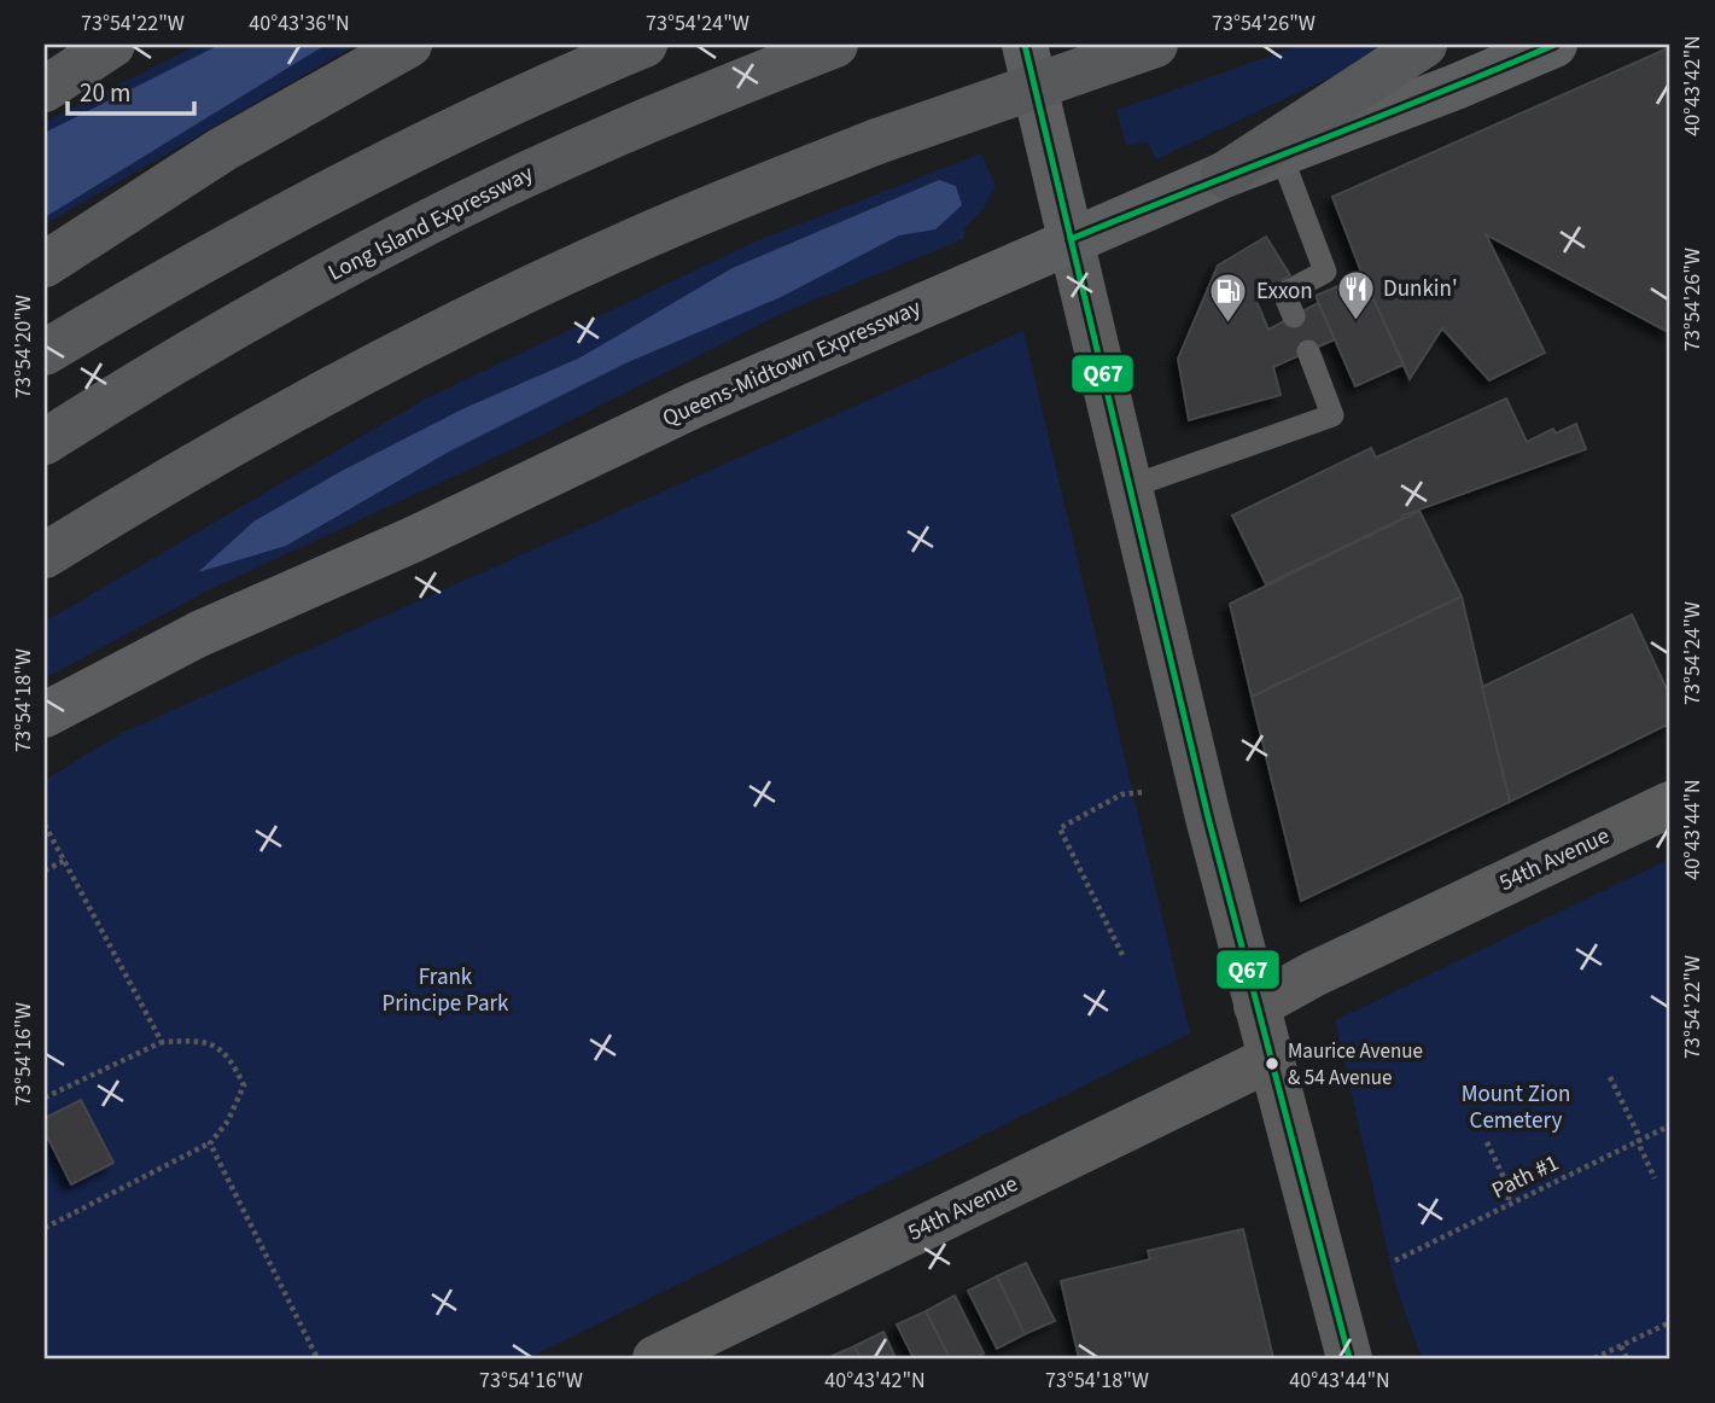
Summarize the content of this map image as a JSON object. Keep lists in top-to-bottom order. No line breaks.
{"streets":{"highway":["Long Island Expressway"],"main road":["Queens-Midtown Expressway"],"street":["54th Avenue"],"path":["Path #1"]},"parks":["Frank Principe Park","Mount Zion Cemetery"],"places":{"restaurant":["Dunkin'"],"fuel station":["Exxon"],"other":["Maurice Avenue & 54 Avenue"]},"lines":["transit line Q67"],"scale_bar":"20 m","coordinates":["73°54'22\"W","40°43'36\"N","73°54'24\"W","73°54'26\"W","40°43'42\"N","73°54'20\"W","73°54'18\"W","40°43'44\"N","73°54'16\"W"]}
